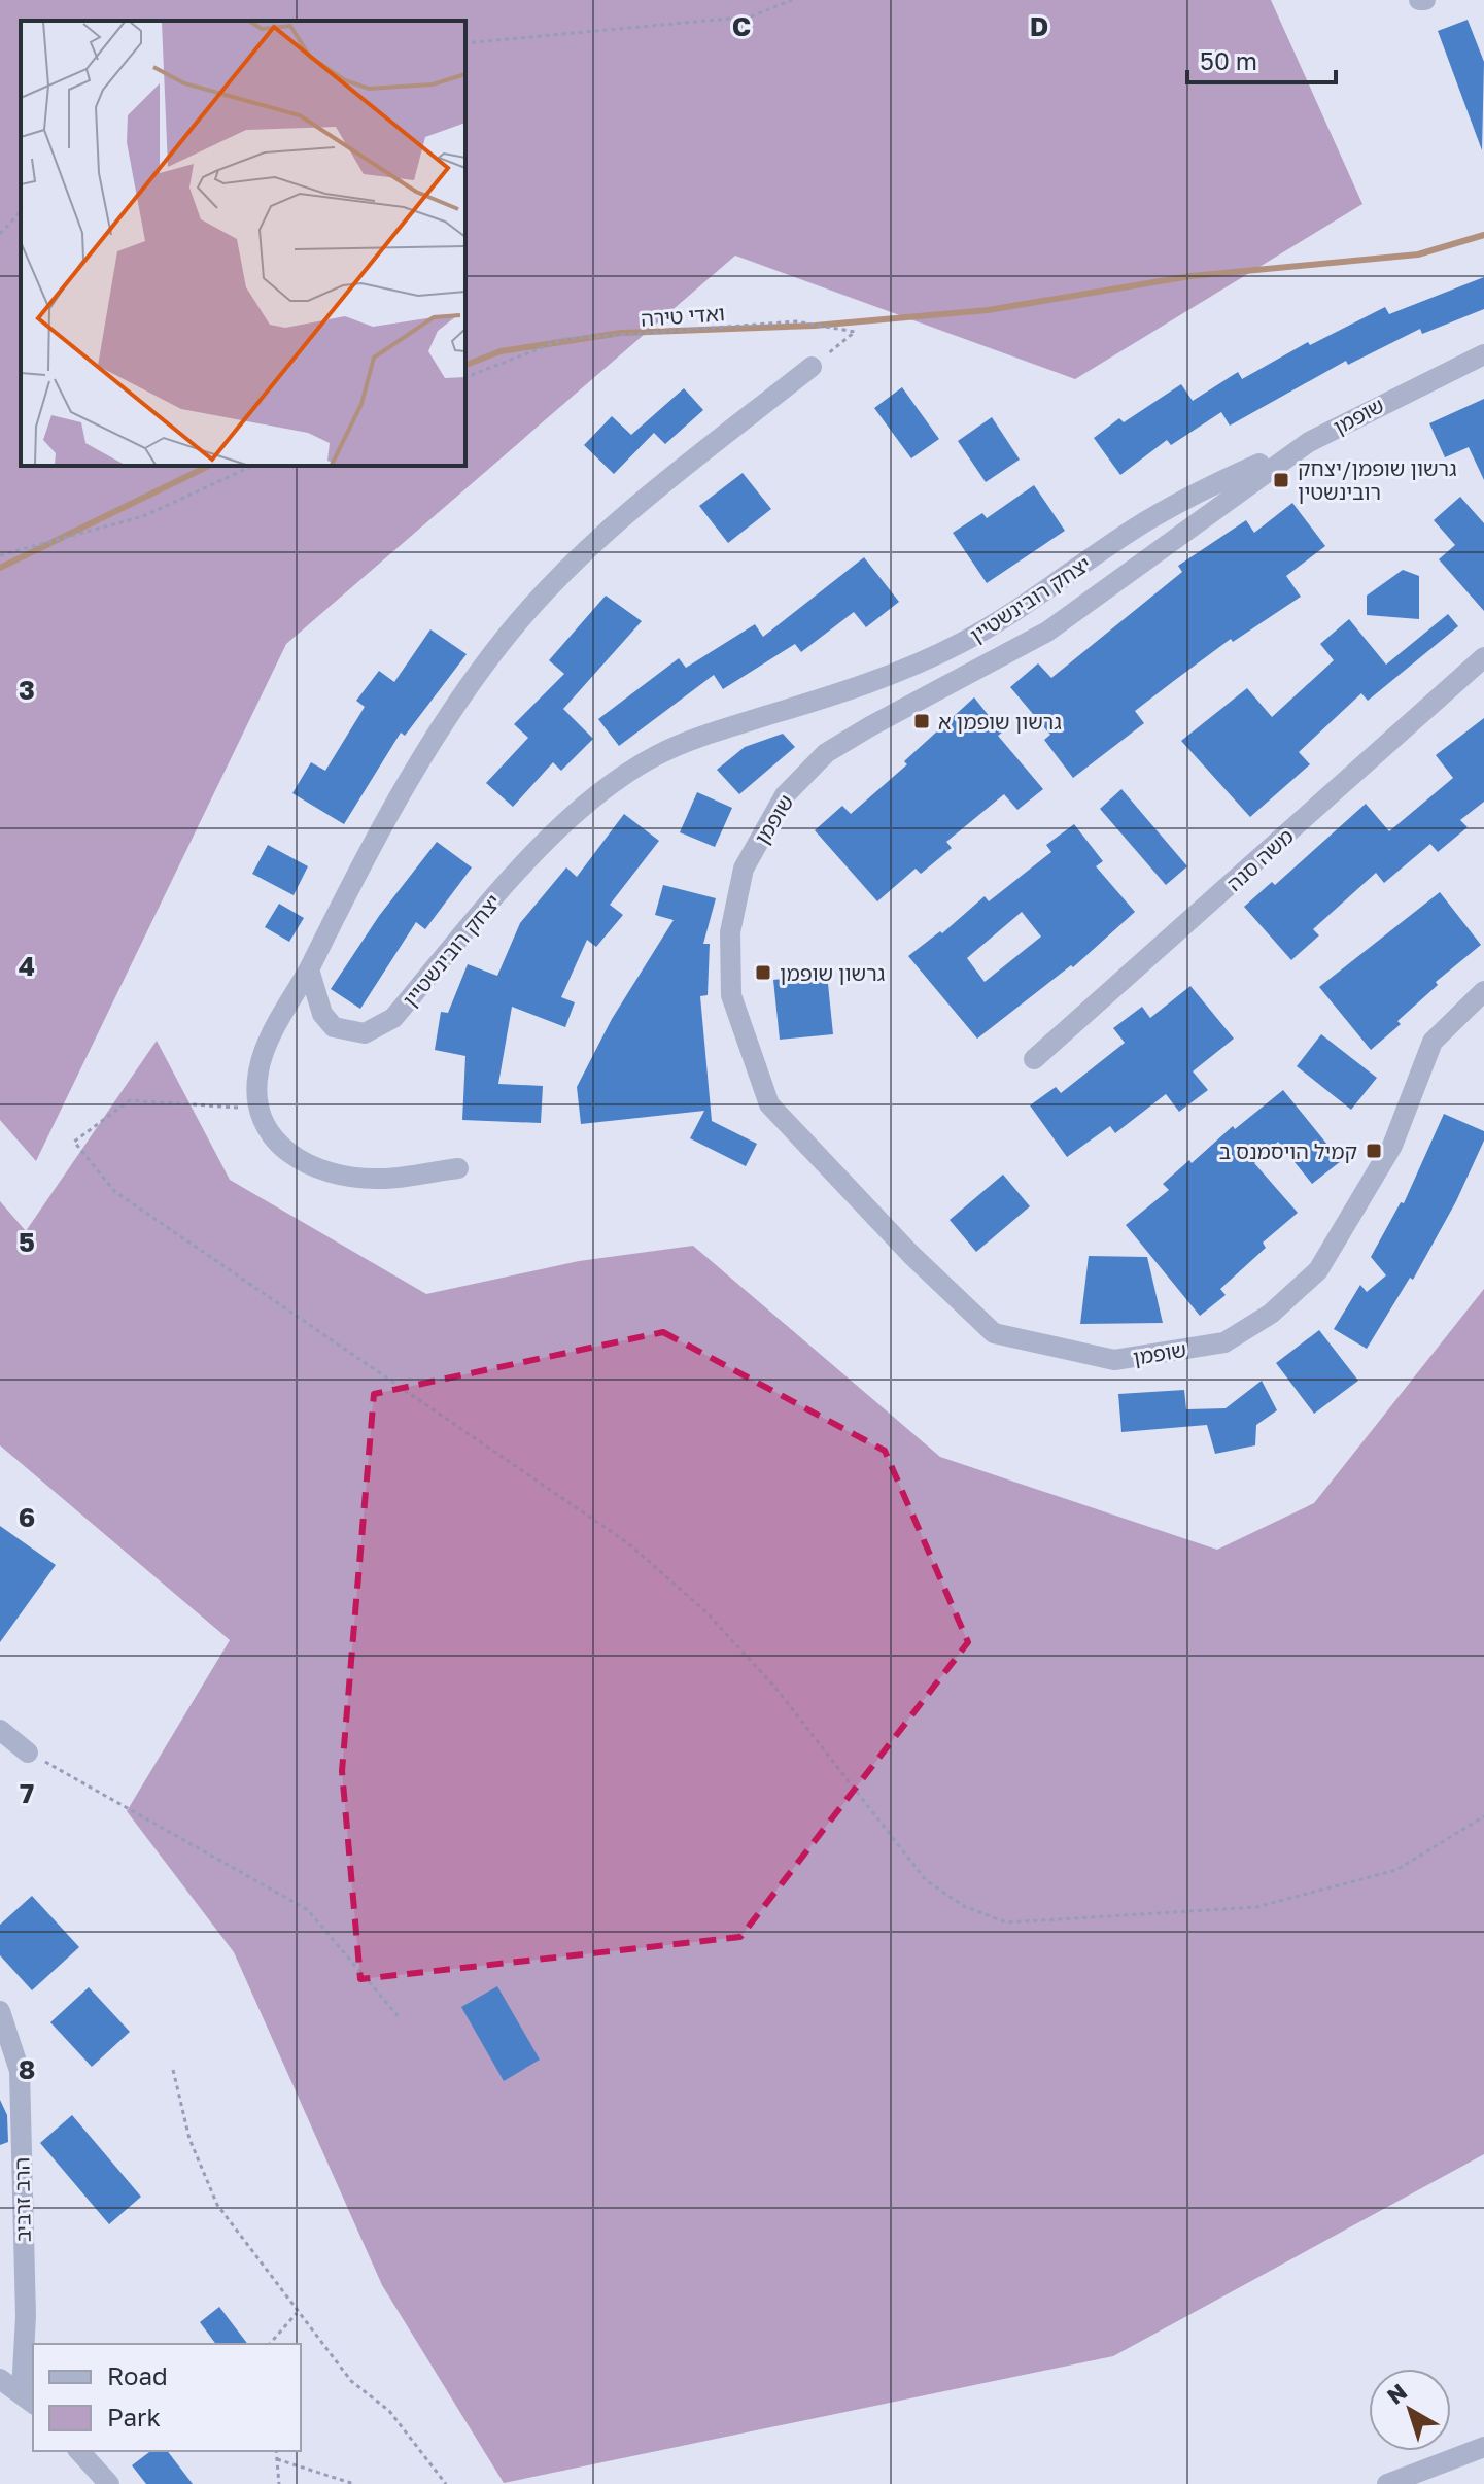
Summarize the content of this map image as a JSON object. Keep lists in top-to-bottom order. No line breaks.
{"streets":{"street":["שופמן","יצחק רובינשטיין","משה סנה","הרב זרביב"],"path":["ואדי טירה"]},"crossings":[["שופמן","יצחק רובינשטיין"]],"places":{"transit":["גרשון שופמן/יצחק רובינשטין","גרשון שופמן א","גרשון שופמן","קמיל הויסמנס ב"]},"legend":["Road","Park"],"scale_bar":"50 m","north":"top left","grid":{"columns":["C","D"],"rows":["3","4","5","6","7","8"]}}
